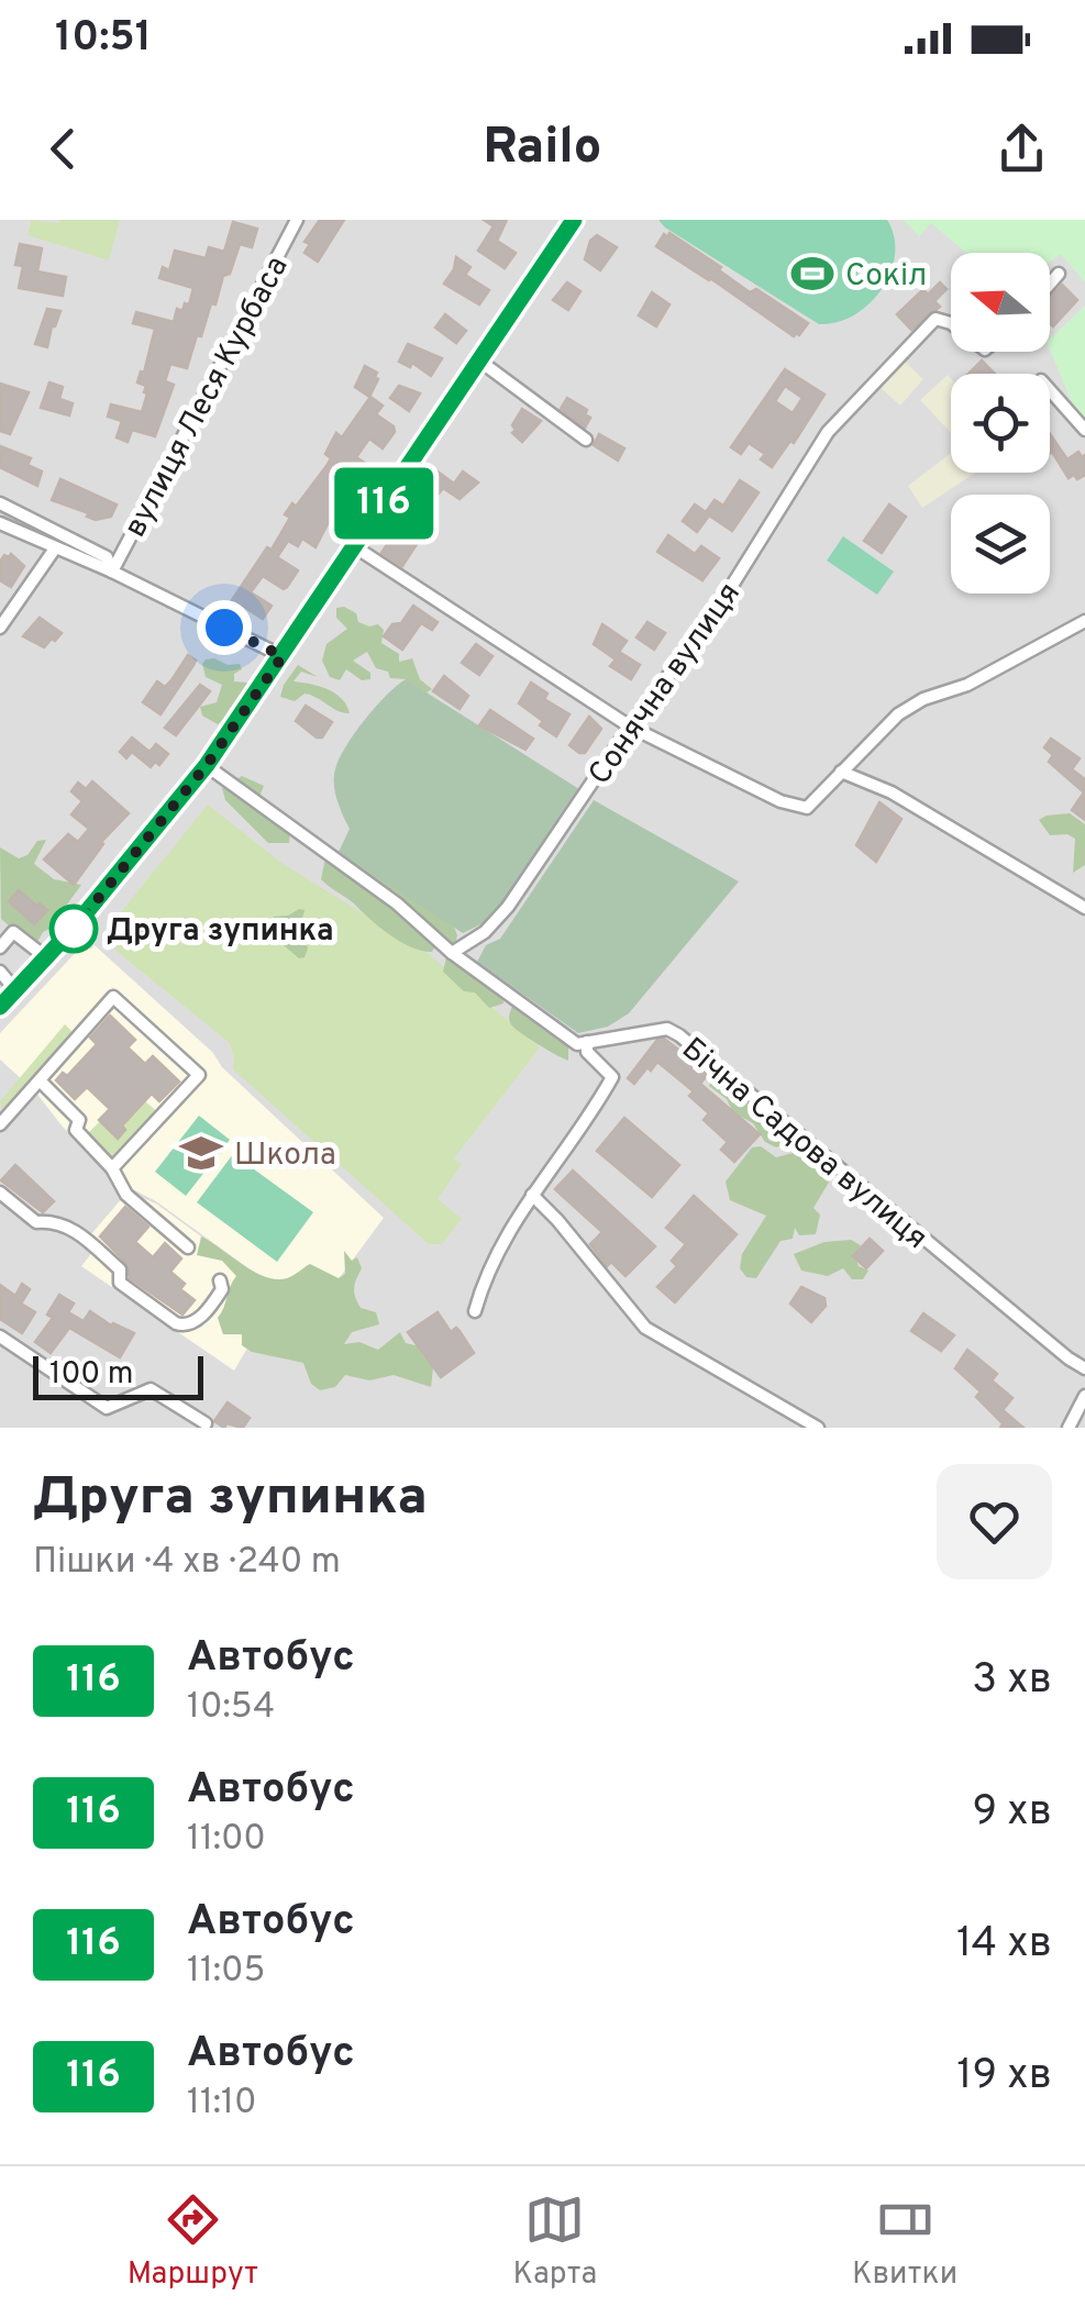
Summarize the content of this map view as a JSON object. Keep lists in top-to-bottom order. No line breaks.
{"streets":{"street":["вулиця Леся Курбаса","Сонячна вулиця","Бічна Садова вулиця"]},"places":{"sports":["Сокіл"],"other":["Друга зупинка"],"school or university":["Школа"]},"lines":["bus line 116"],"scale_bar":"100 m","north":"left","page":{"status":"10:51","header":"Railo","on_map":"116","scale":"100 m","heading":["Друга зупинка","Пішки · 4 хв · 240 m"],"list":[{"mark":"116","name":"Автобус","note":"10:54","value":"3 хв"},{"mark":"116","name":"Автобус","note":"11:00","value":"9 хв"},{"mark":"116","name":"Автобус","note":"11:05","value":"14 хв"},{"mark":"116","name":"Автобус","note":"11:10","value":"19 хв"}],"tabs":["Маршрут","Карта","Квитки"]}}
